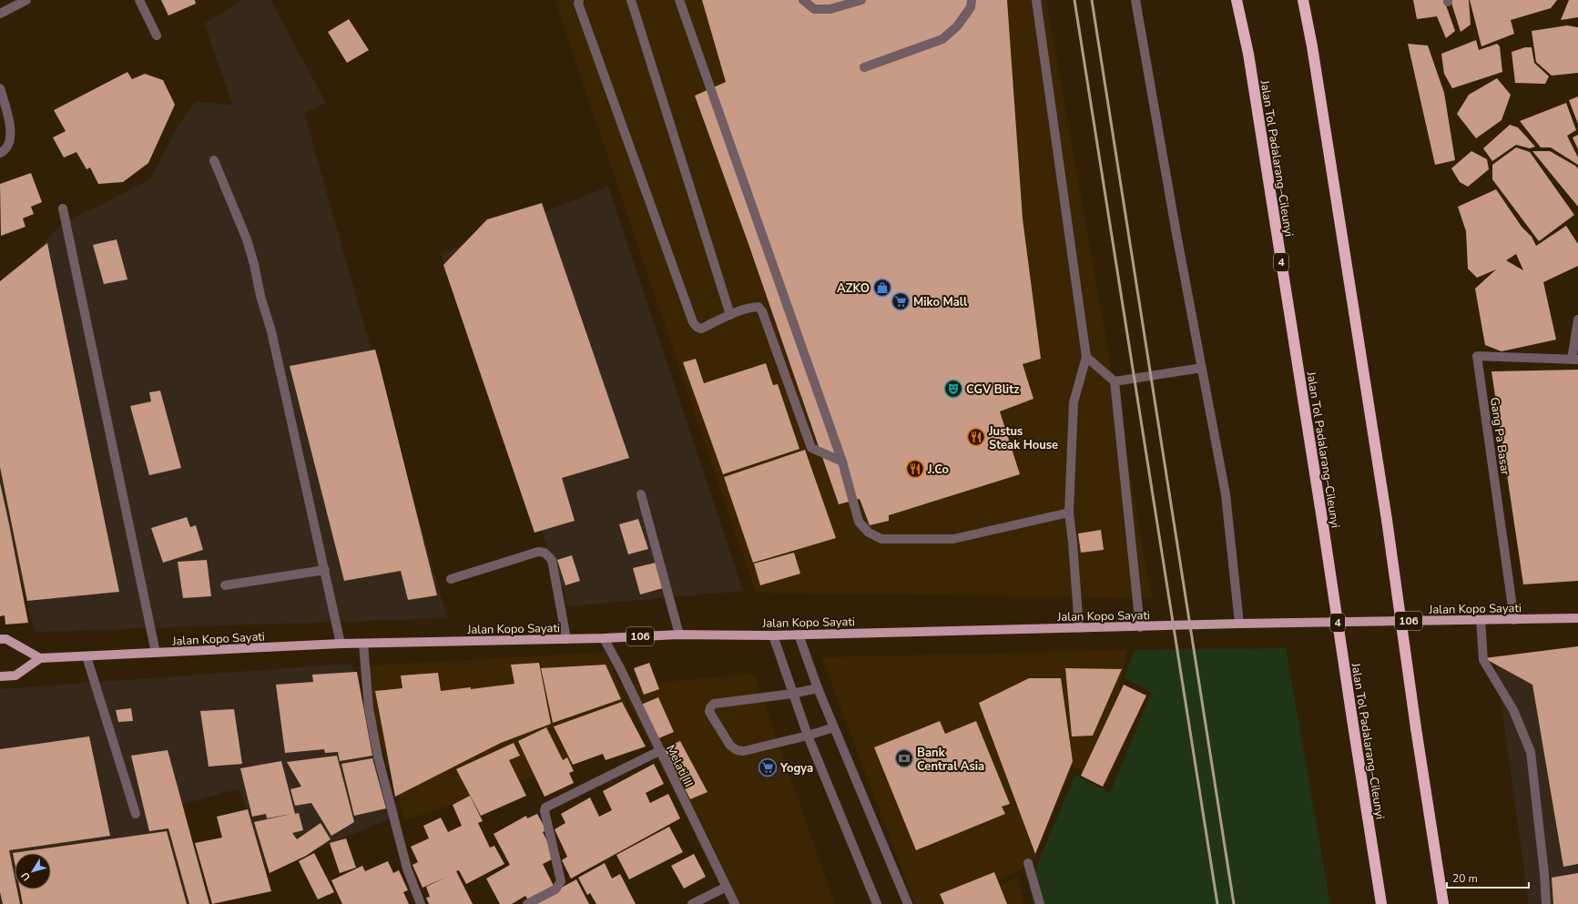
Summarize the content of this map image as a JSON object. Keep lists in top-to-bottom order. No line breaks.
{"streets":{"highway":["Jalan Tol Padalarang–Cileunyi","4"],"main road":["Jalan Kopo Sayati","106"],"street":["Gang Pa Basar","Melati III"]},"crossings":[["Gang Pa Basar","Jalan Kopo Sayati"],["Jalan Kopo Sayati","Melati III"]],"places":{"shop":["AZKO"],"supermarket":["Miko Mall","Yogya"],"theatre":["CGV Blitz"],"restaurant":["Justus Steak House","J.Co"],"bank":["Bank Central Asia"]},"scale_bar":"20 m","north":"bottom left"}
